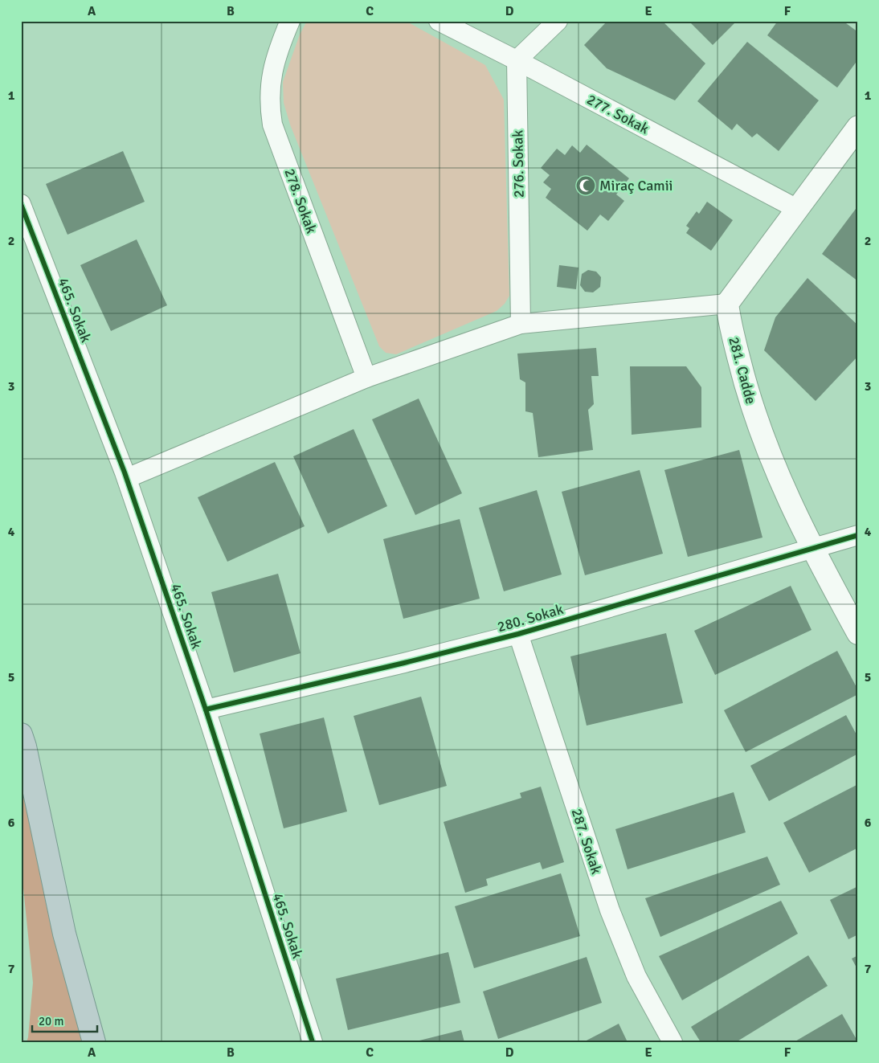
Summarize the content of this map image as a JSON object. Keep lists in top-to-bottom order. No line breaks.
{"streets":{"street":["277. Sokak","276. Sokak","278. Sokak","465. Sokak","281. Cadde","280. Sokak","287. Sokak"]},"crossings":[["277. Sokak","276. Sokak"],["465. Sokak","280. Sokak"],["281. Cadde","280. Sokak"],["280. Sokak","287. Sokak"]],"places":{"mosque":["Miraç Camii"]},"scale_bar":"20 m","grid":{"columns":["A","B","C","D","E","F"],"rows":["1","2","3","4","5","6","7"]}}
